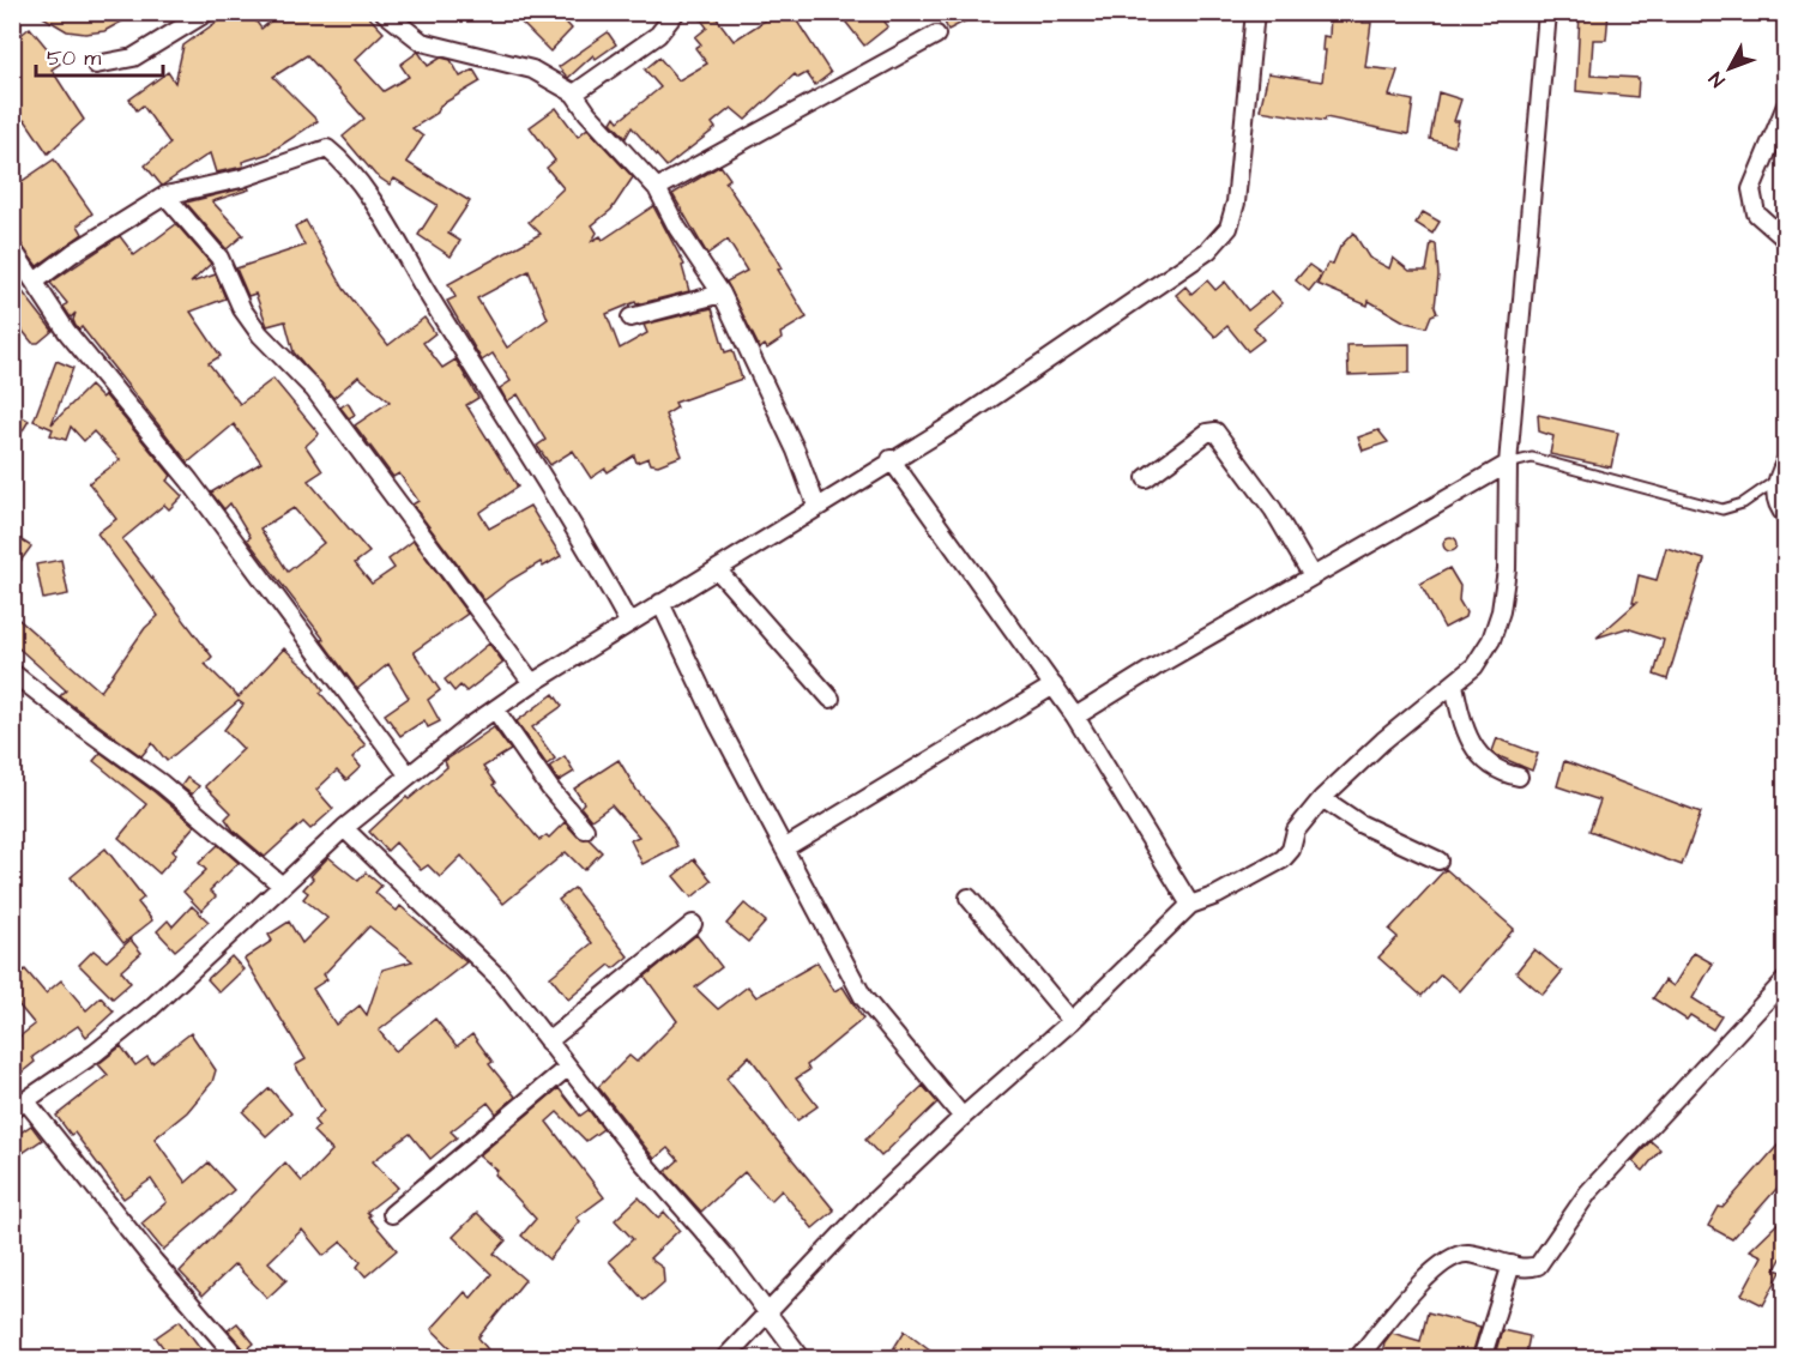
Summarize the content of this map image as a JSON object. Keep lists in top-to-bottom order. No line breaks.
{"scale_bar":"50 m","north":"bottom left"}
